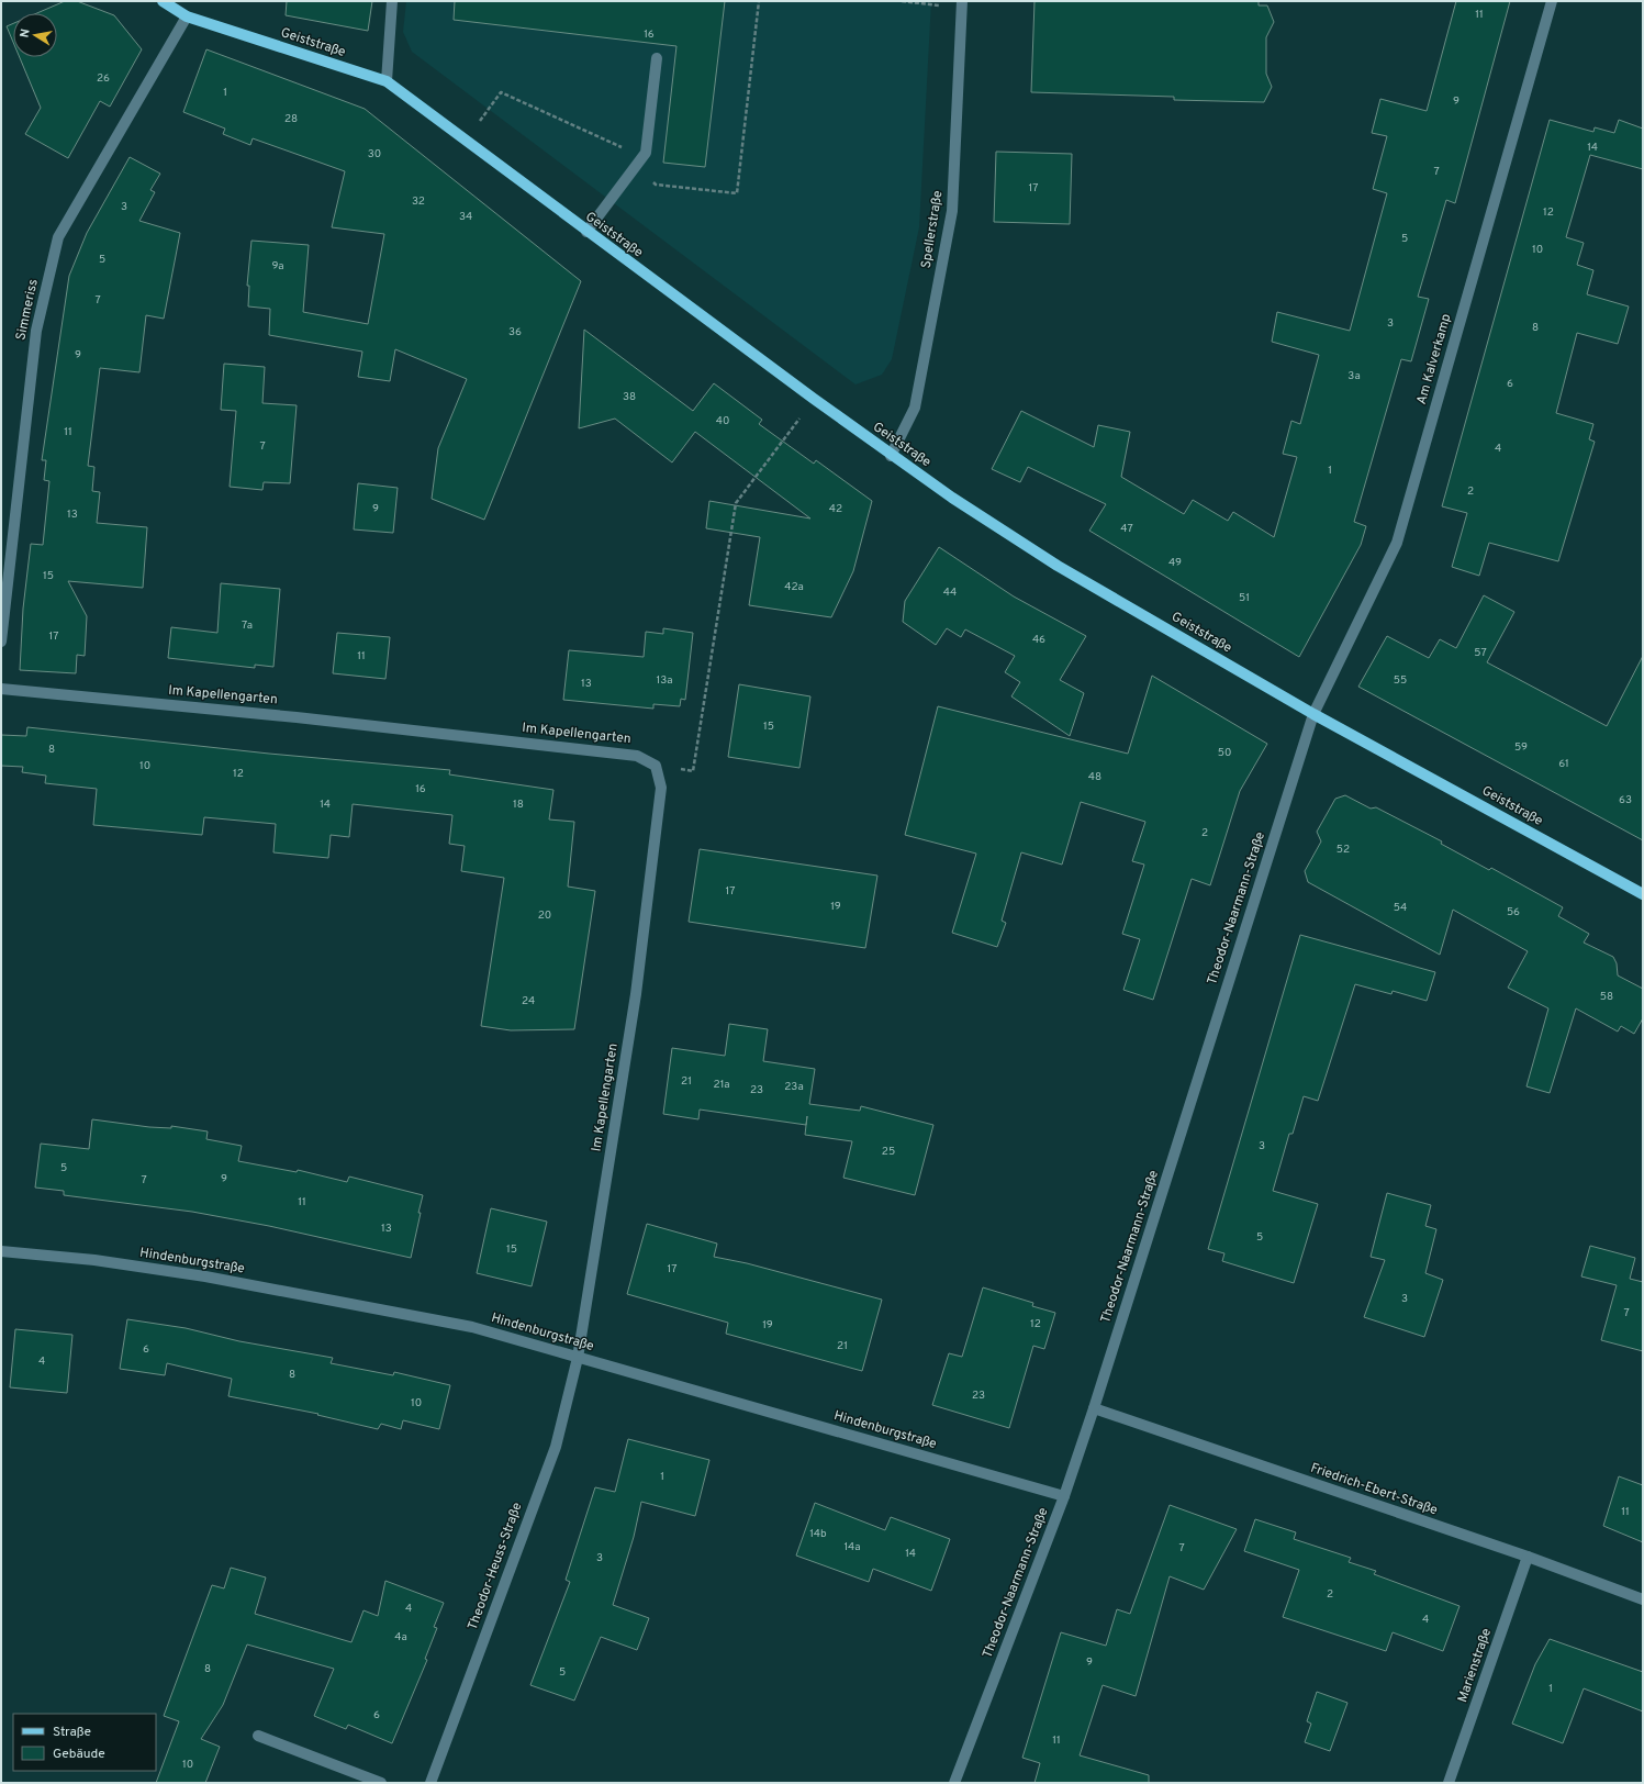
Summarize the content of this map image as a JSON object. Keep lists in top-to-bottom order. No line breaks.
{"streets":{"main road":["Geiststraße"],"street":["Spellerstraße","Simmeriss","Am Kalverkamp","Im Kapellengarten","Theodor-Naarmann-Straße","Hindenburgstraße","Friedrich-Ebert-Straße","Theodor-Heuss-Straße","Marienstraße"]},"crossings":[["Geiststraße","Spellerstraße"],["Geiststraße","Simmeriss"],["Geiststraße","Am Kalverkamp"],["Geiststraße","Theodor-Naarmann-Straße"],["Am Kalverkamp","Theodor-Naarmann-Straße"],["Im Kapellengarten","Hindenburgstraße"],["Im Kapellengarten","Theodor-Heuss-Straße"],["Theodor-Naarmann-Straße","Hindenburgstraße"],["Theodor-Naarmann-Straße","Friedrich-Ebert-Straße"],["Hindenburgstraße","Theodor-Heuss-Straße"],["Friedrich-Ebert-Straße","Marienstraße"]],"house_numbers":["11","16","26","1","9","28","14","30","7","17","32","3","12","34","5","10","5","9a","7","3","8","36","9","3a","6","38","40","11","7","4","1","2","9","42","13","47","49","15","42a","44","51","7a","17","46","57","11","13a","55","13","15","59","8","50","61","10","12","48","16","63","14","18","2","52","17","19","54","56","20","58","24","21","21a","23a","23","3","25","5","9","7","11","13","5","15","17","3","7","12","19","21","6","4","8","23","10","1","11","14b","14a","7","14","3","2","4","4","4a","9","8","5","1","6","11","10"],"legend":["Straße","Gebäude"],"north":"left"}
